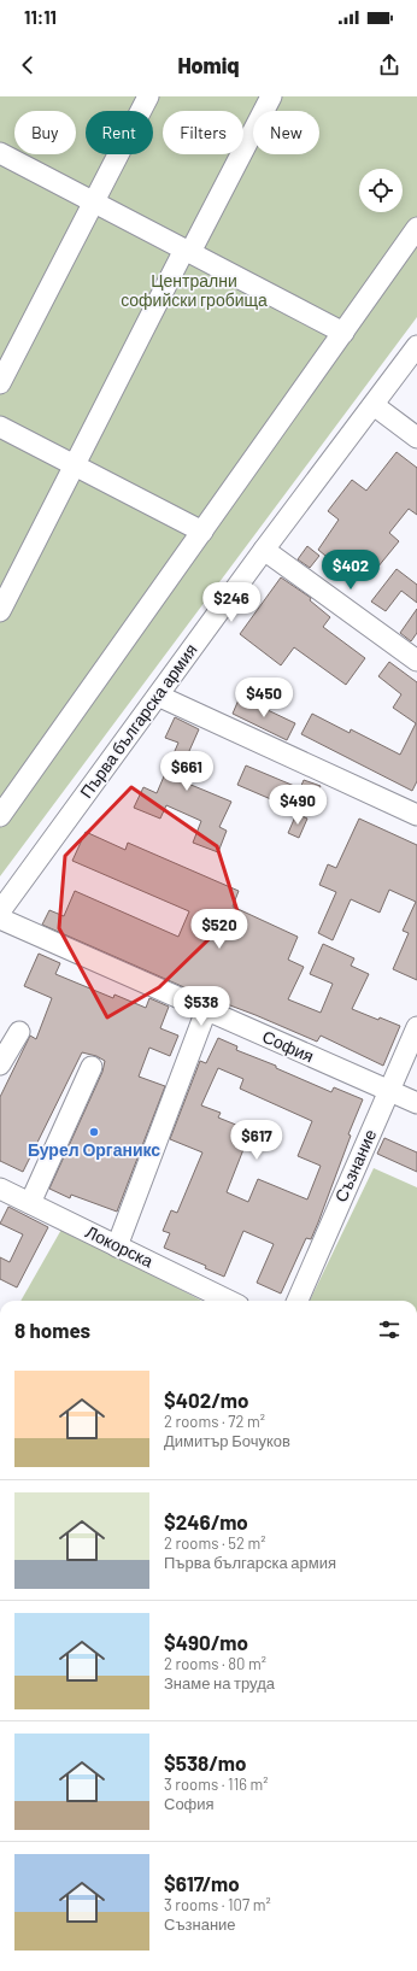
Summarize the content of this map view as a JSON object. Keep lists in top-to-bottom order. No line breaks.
{"streets":{"street":["Първа българска армия","София","Съзнание","Локорска"]},"crossings":[["София","Съзнание"]],"parks":["Централни софийски гробища"],"places":["Бурел Органикс"],"page":{"status":"11:11","header":"Homiq","chip":["Buy","Rent","Filters","New"],"price":["$402","$246","$450","$661","$490","$520","$538","$617"],"heading":"8 homes","list":[{"name":"$402/mo","note":"2 rooms · 72 m² · Димитър Бочуков"},{"name":"$246/mo","note":"2 rooms · 52 m² · Първа българска армия"},{"name":"$490/mo","note":"2 rooms · 80 m² · Знаме на труда"},{"name":"$538/mo","note":"3 rooms · 116 m² · София"},{"name":"$617/mo","note":"3 rooms · 107 m² · Съзнание"}]}}
